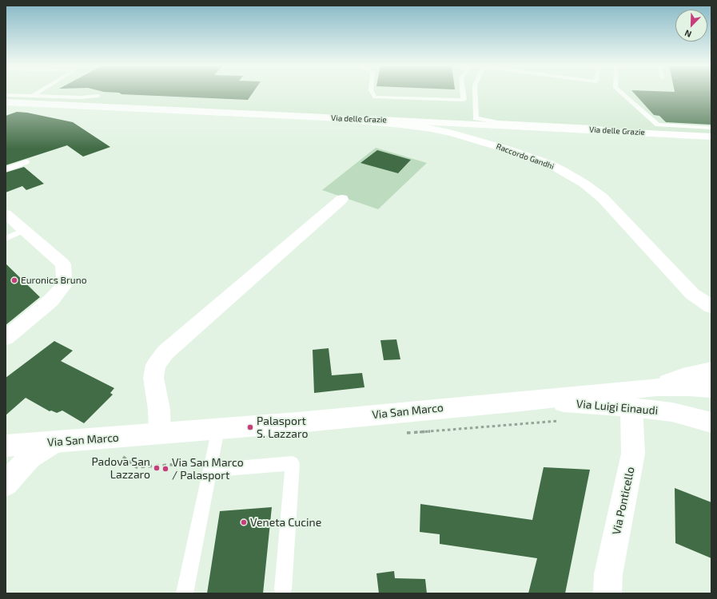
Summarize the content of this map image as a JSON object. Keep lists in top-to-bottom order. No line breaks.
{"streets":{"main road":["Via delle Grazie","Raccordo Gandhi","Via Luigi Einaudi","Via San Marco","Via Ponticello"]},"crossings":[["Via delle Grazie","Raccordo Gandhi"],["Via Luigi Einaudi","Via San Marco"],["Via Luigi Einaudi","Via Ponticello"]],"places":["Euronics Bruno","Palasport S. Lazzaro","Padova San Lazzaro","Via San Marco / Palasport","Veneta Cucine"],"north":"bottom left"}
